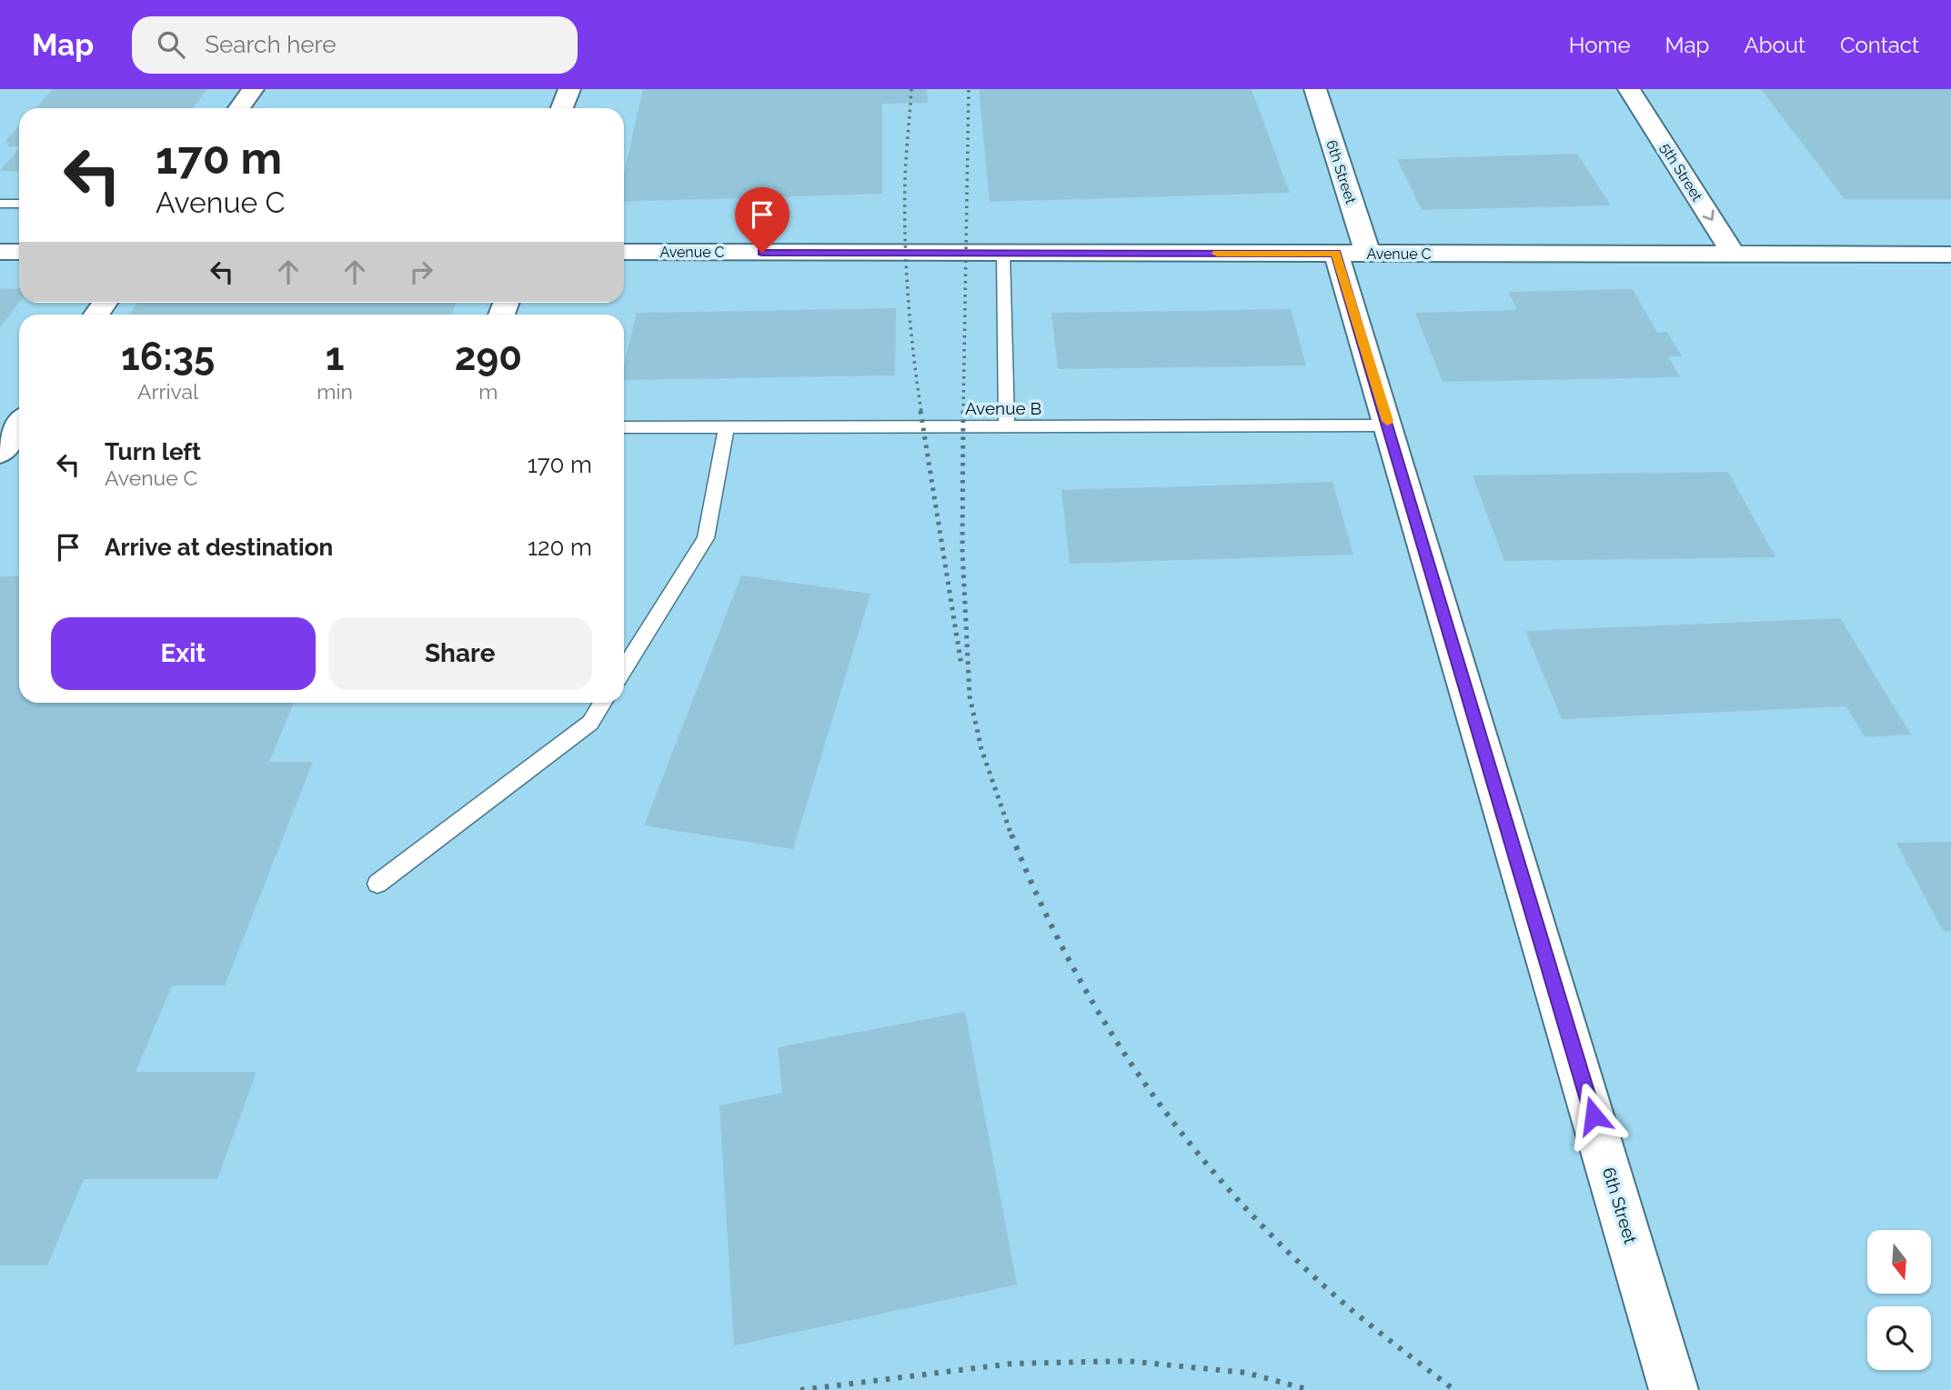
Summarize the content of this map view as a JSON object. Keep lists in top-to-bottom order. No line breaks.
{"streets":{"street":["6th Street","5th Street","Avenue C"],"lane":["Avenue B"]},"crossings":[["6th Street","Avenue C"],["6th Street","Avenue B"],["5th Street","Avenue C"]],"one_way":["5th Street"],"north":"bottom","page":{"header":"Map","search":"Search here","nav":["Home","Map","About","Contact"],"turn":["170 m","Avenue C"],"eta":["16:35","Arrival","1","min","290","m"],"list":[{"name":"Turn left","note":"Avenue C","value":"170 m"},{"name":"Arrive at destination","value":"120 m"}],"buttons":["Exit","Share"]}}
